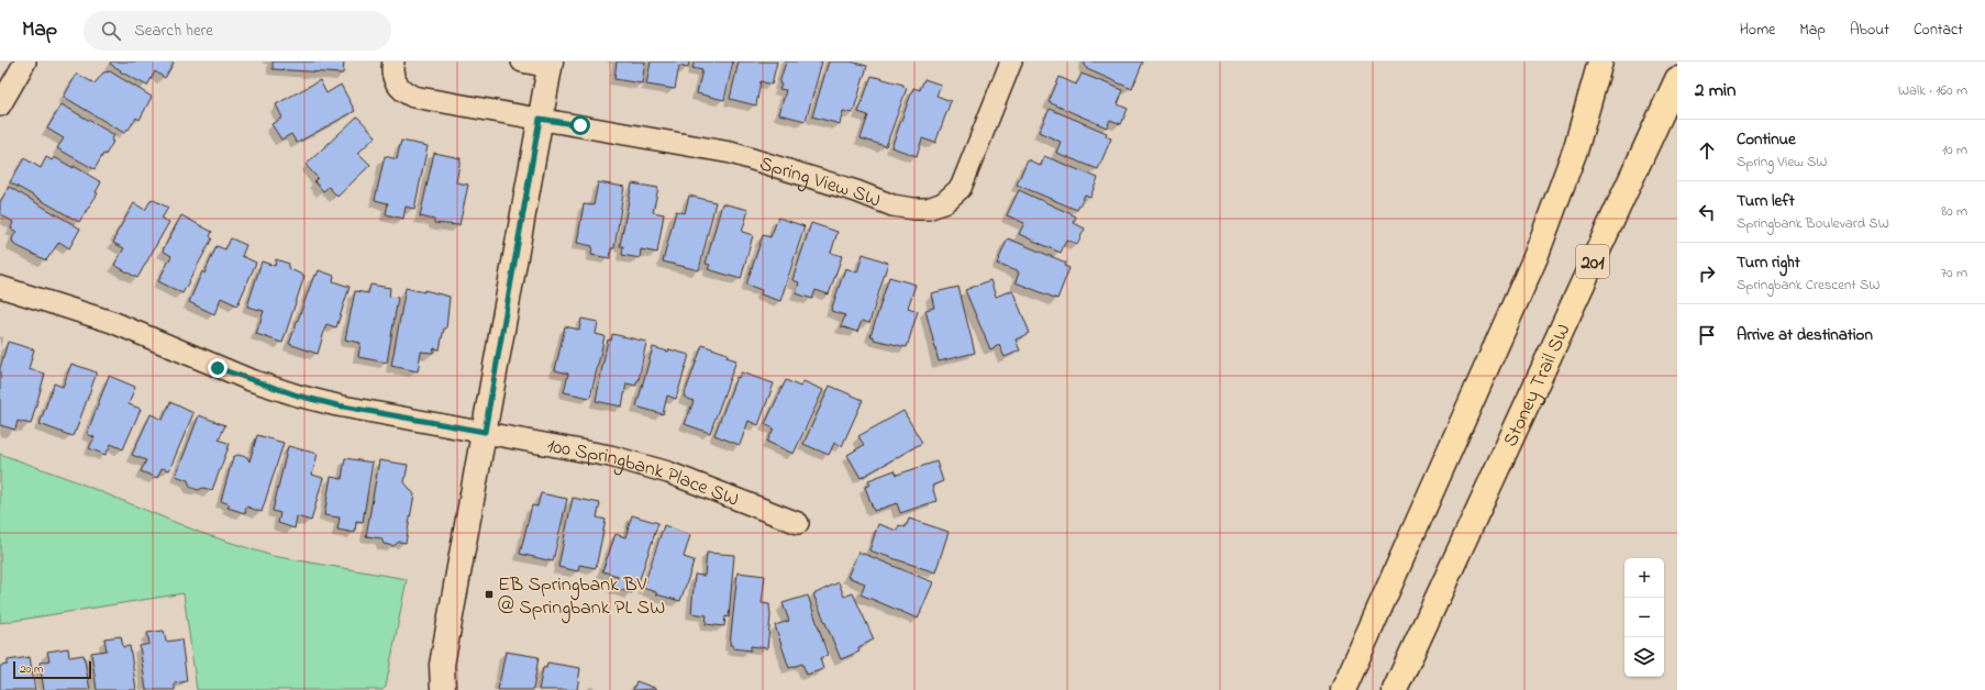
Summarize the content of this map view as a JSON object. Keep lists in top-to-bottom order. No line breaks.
{"streets":{"highway":["201","Stoney Trail SW"],"street":["Spring View SW","100 Springbank Place SW"]},"places":{"transit":["EB Springbank BV @ Springbank PL SW"]},"scale_bar":"20 m","page":{"header":"Map","search":"Search here","nav":["Home","Map","About","Contact"],"heading":["2 min","Walk · 160 m"],"list":[["Continue","Spring View SW","10 m"],["Turn left","Springbank Boulevard SW","80 m"],["Turn right","Springbank Crescent SW","70 m"],"Arrive at destination"],"map_buttons":["+","−"],"scale":"20 m"}}
